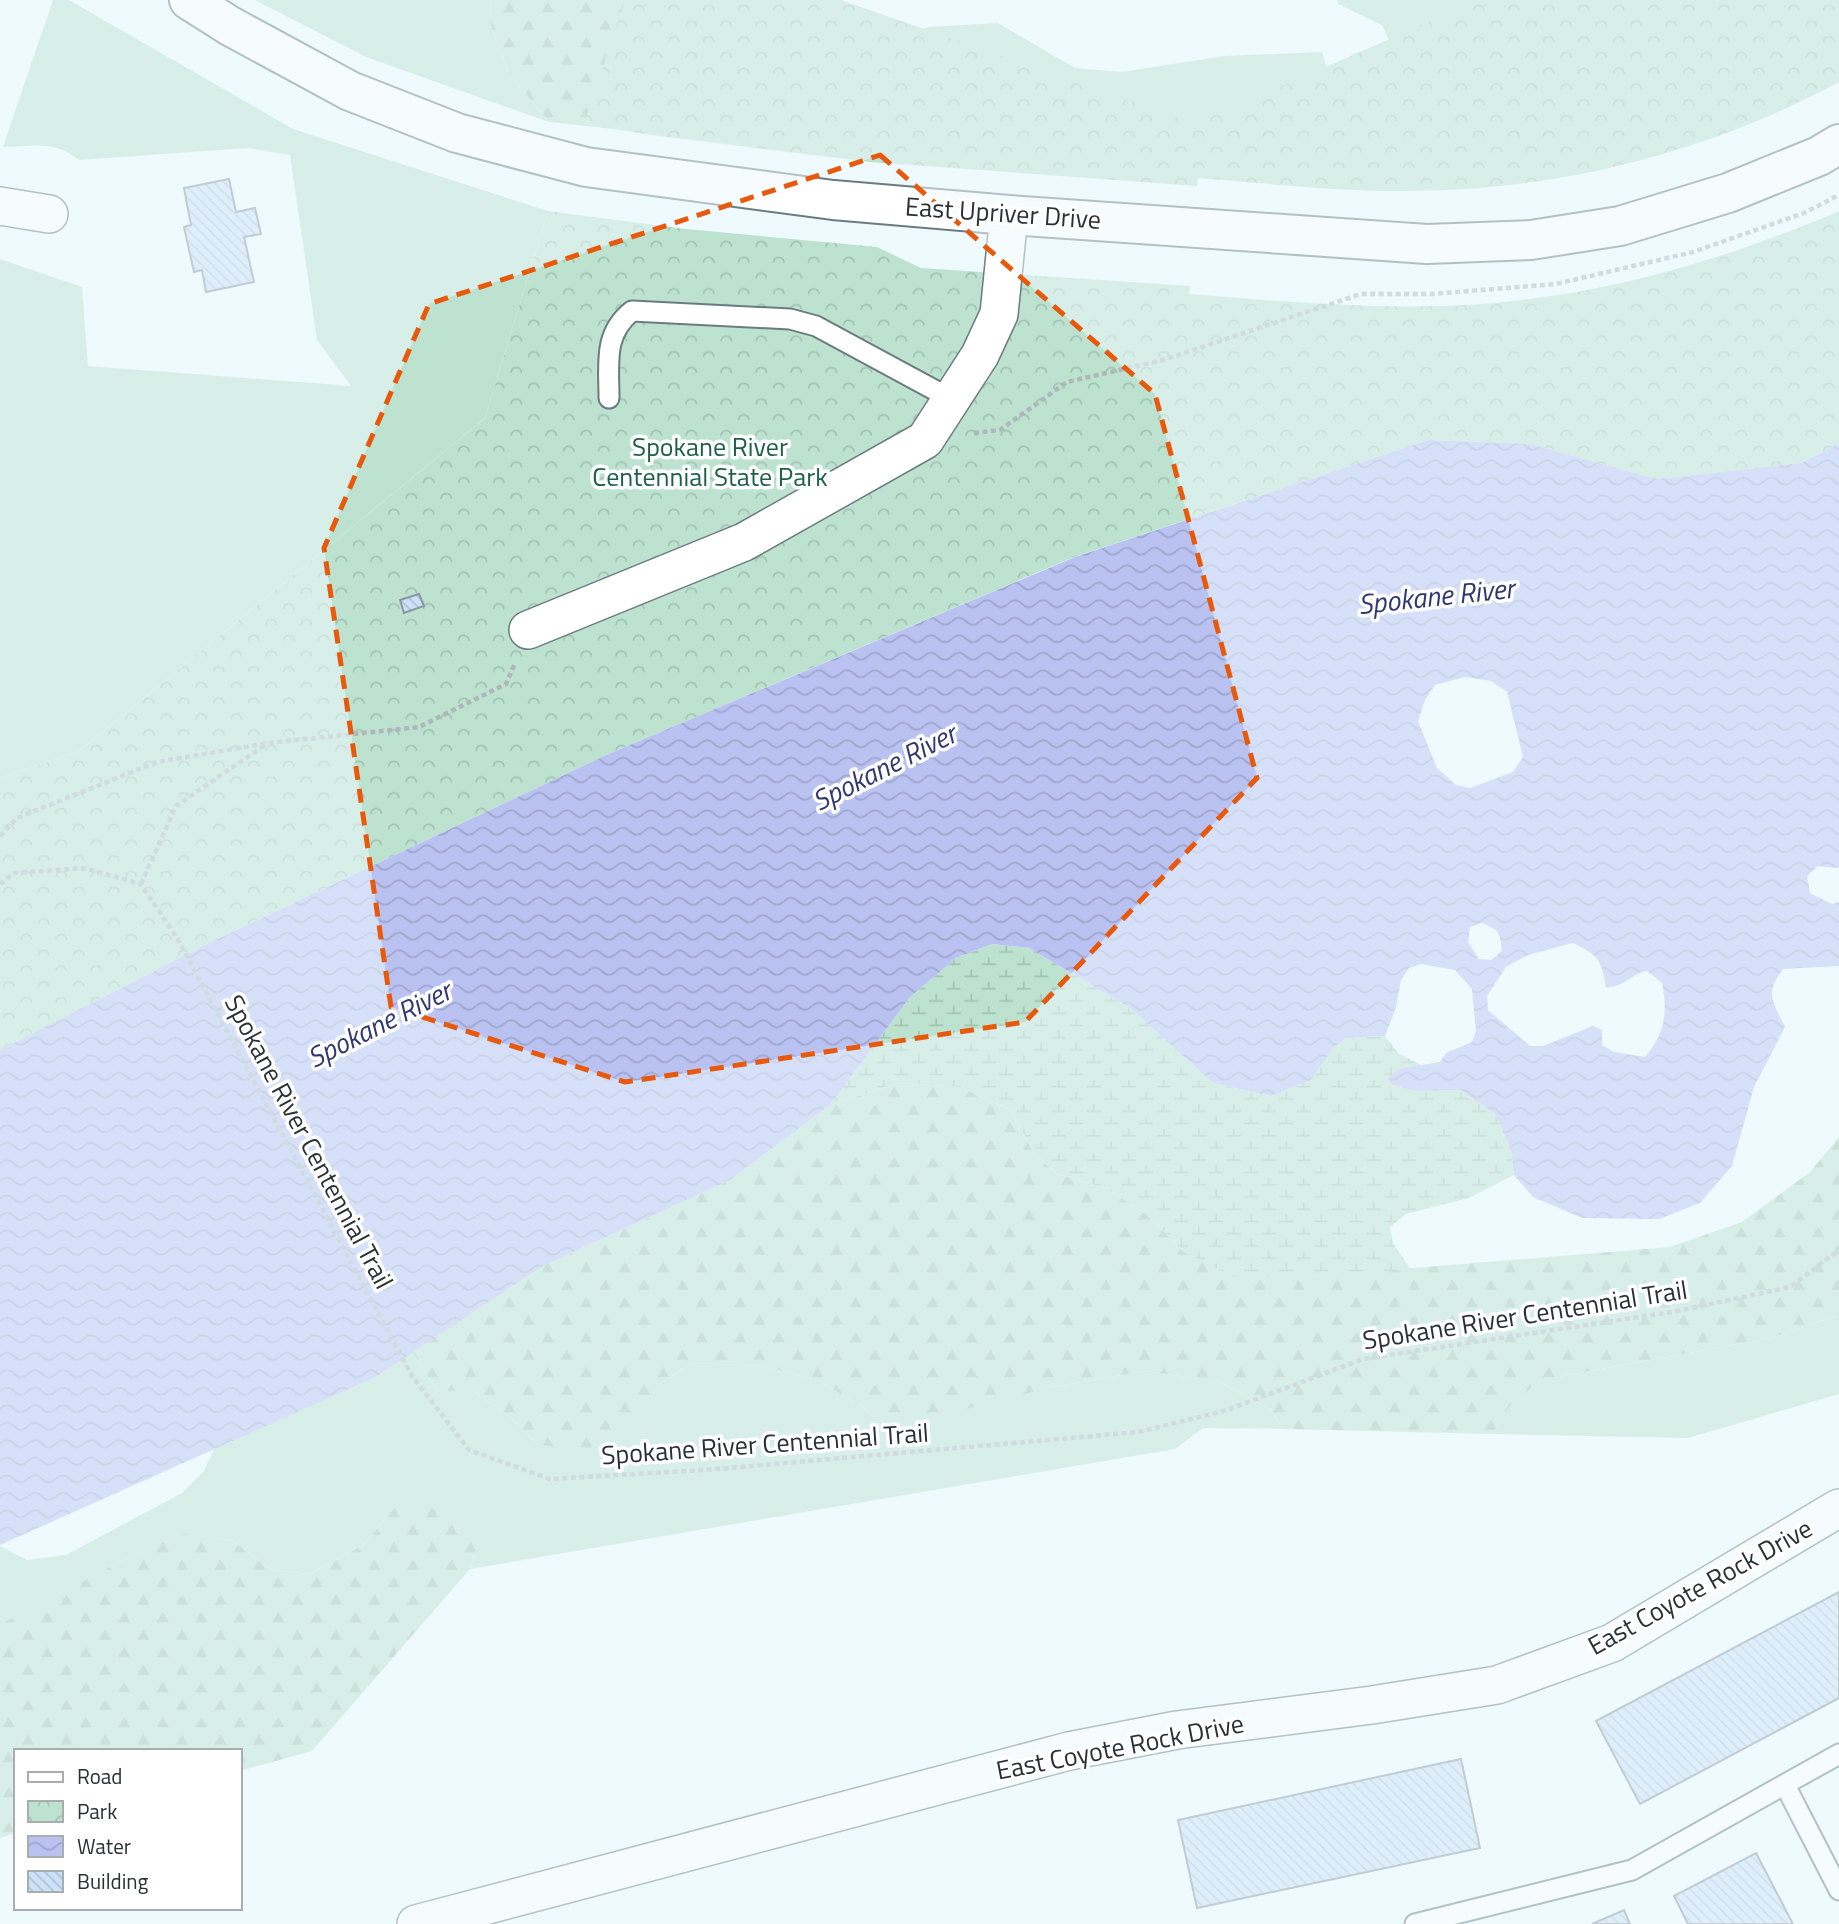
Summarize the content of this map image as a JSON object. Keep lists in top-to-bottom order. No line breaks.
{"streets":{"street":["East Upriver Drive","East Coyote Rock Drive"],"path":["Spokane River Centennial Trail"]},"water":["Spokane River"],"parks":["Spokane River Centennial State Park"],"legend":["Road","Park","Water","Building"]}
